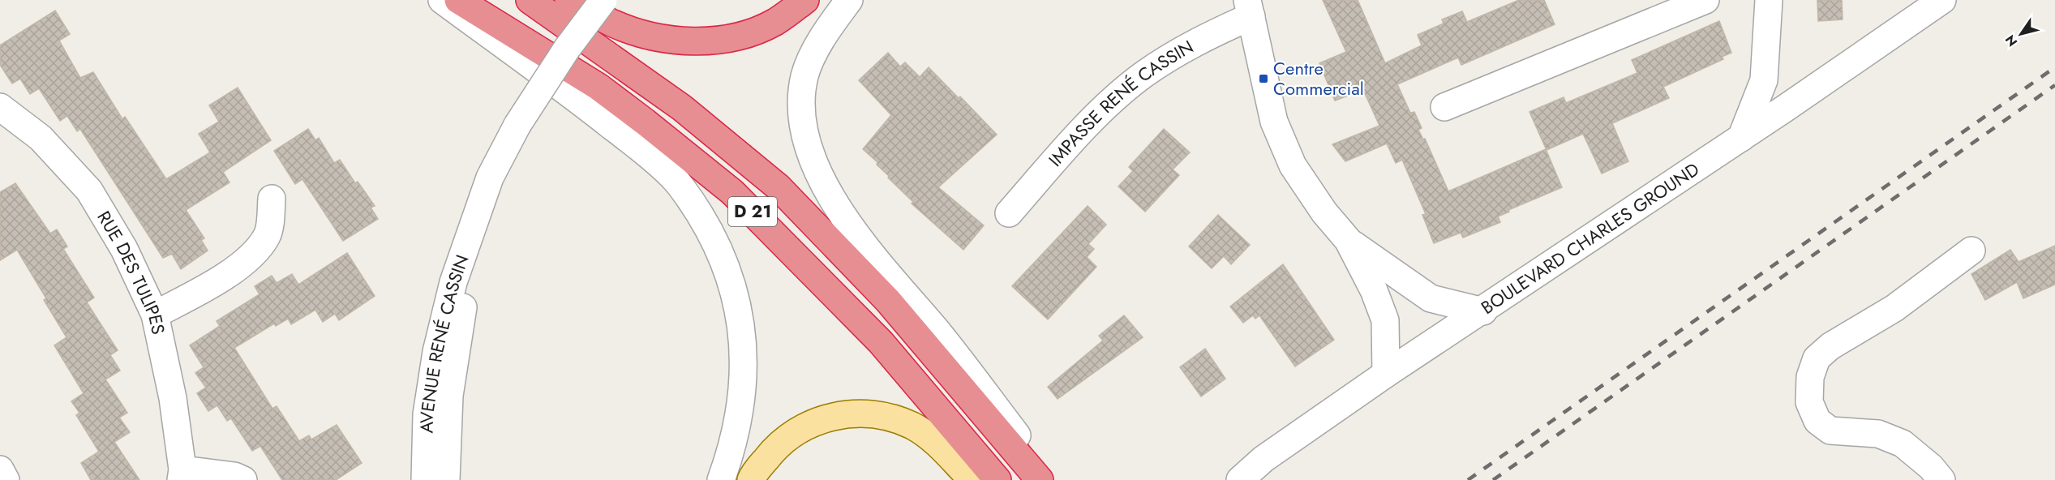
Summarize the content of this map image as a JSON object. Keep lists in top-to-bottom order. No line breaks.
{"streets":{"highway":["D 21"],"street":["IMPASSE RENÉ CASSIN","BOULEVARD CHARLES GROUND","RUE DES TULIPES","AVENUE RENÉ CASSIN"]},"places":{"transit":["Centre Commercial"]},"north":"bottom left"}
